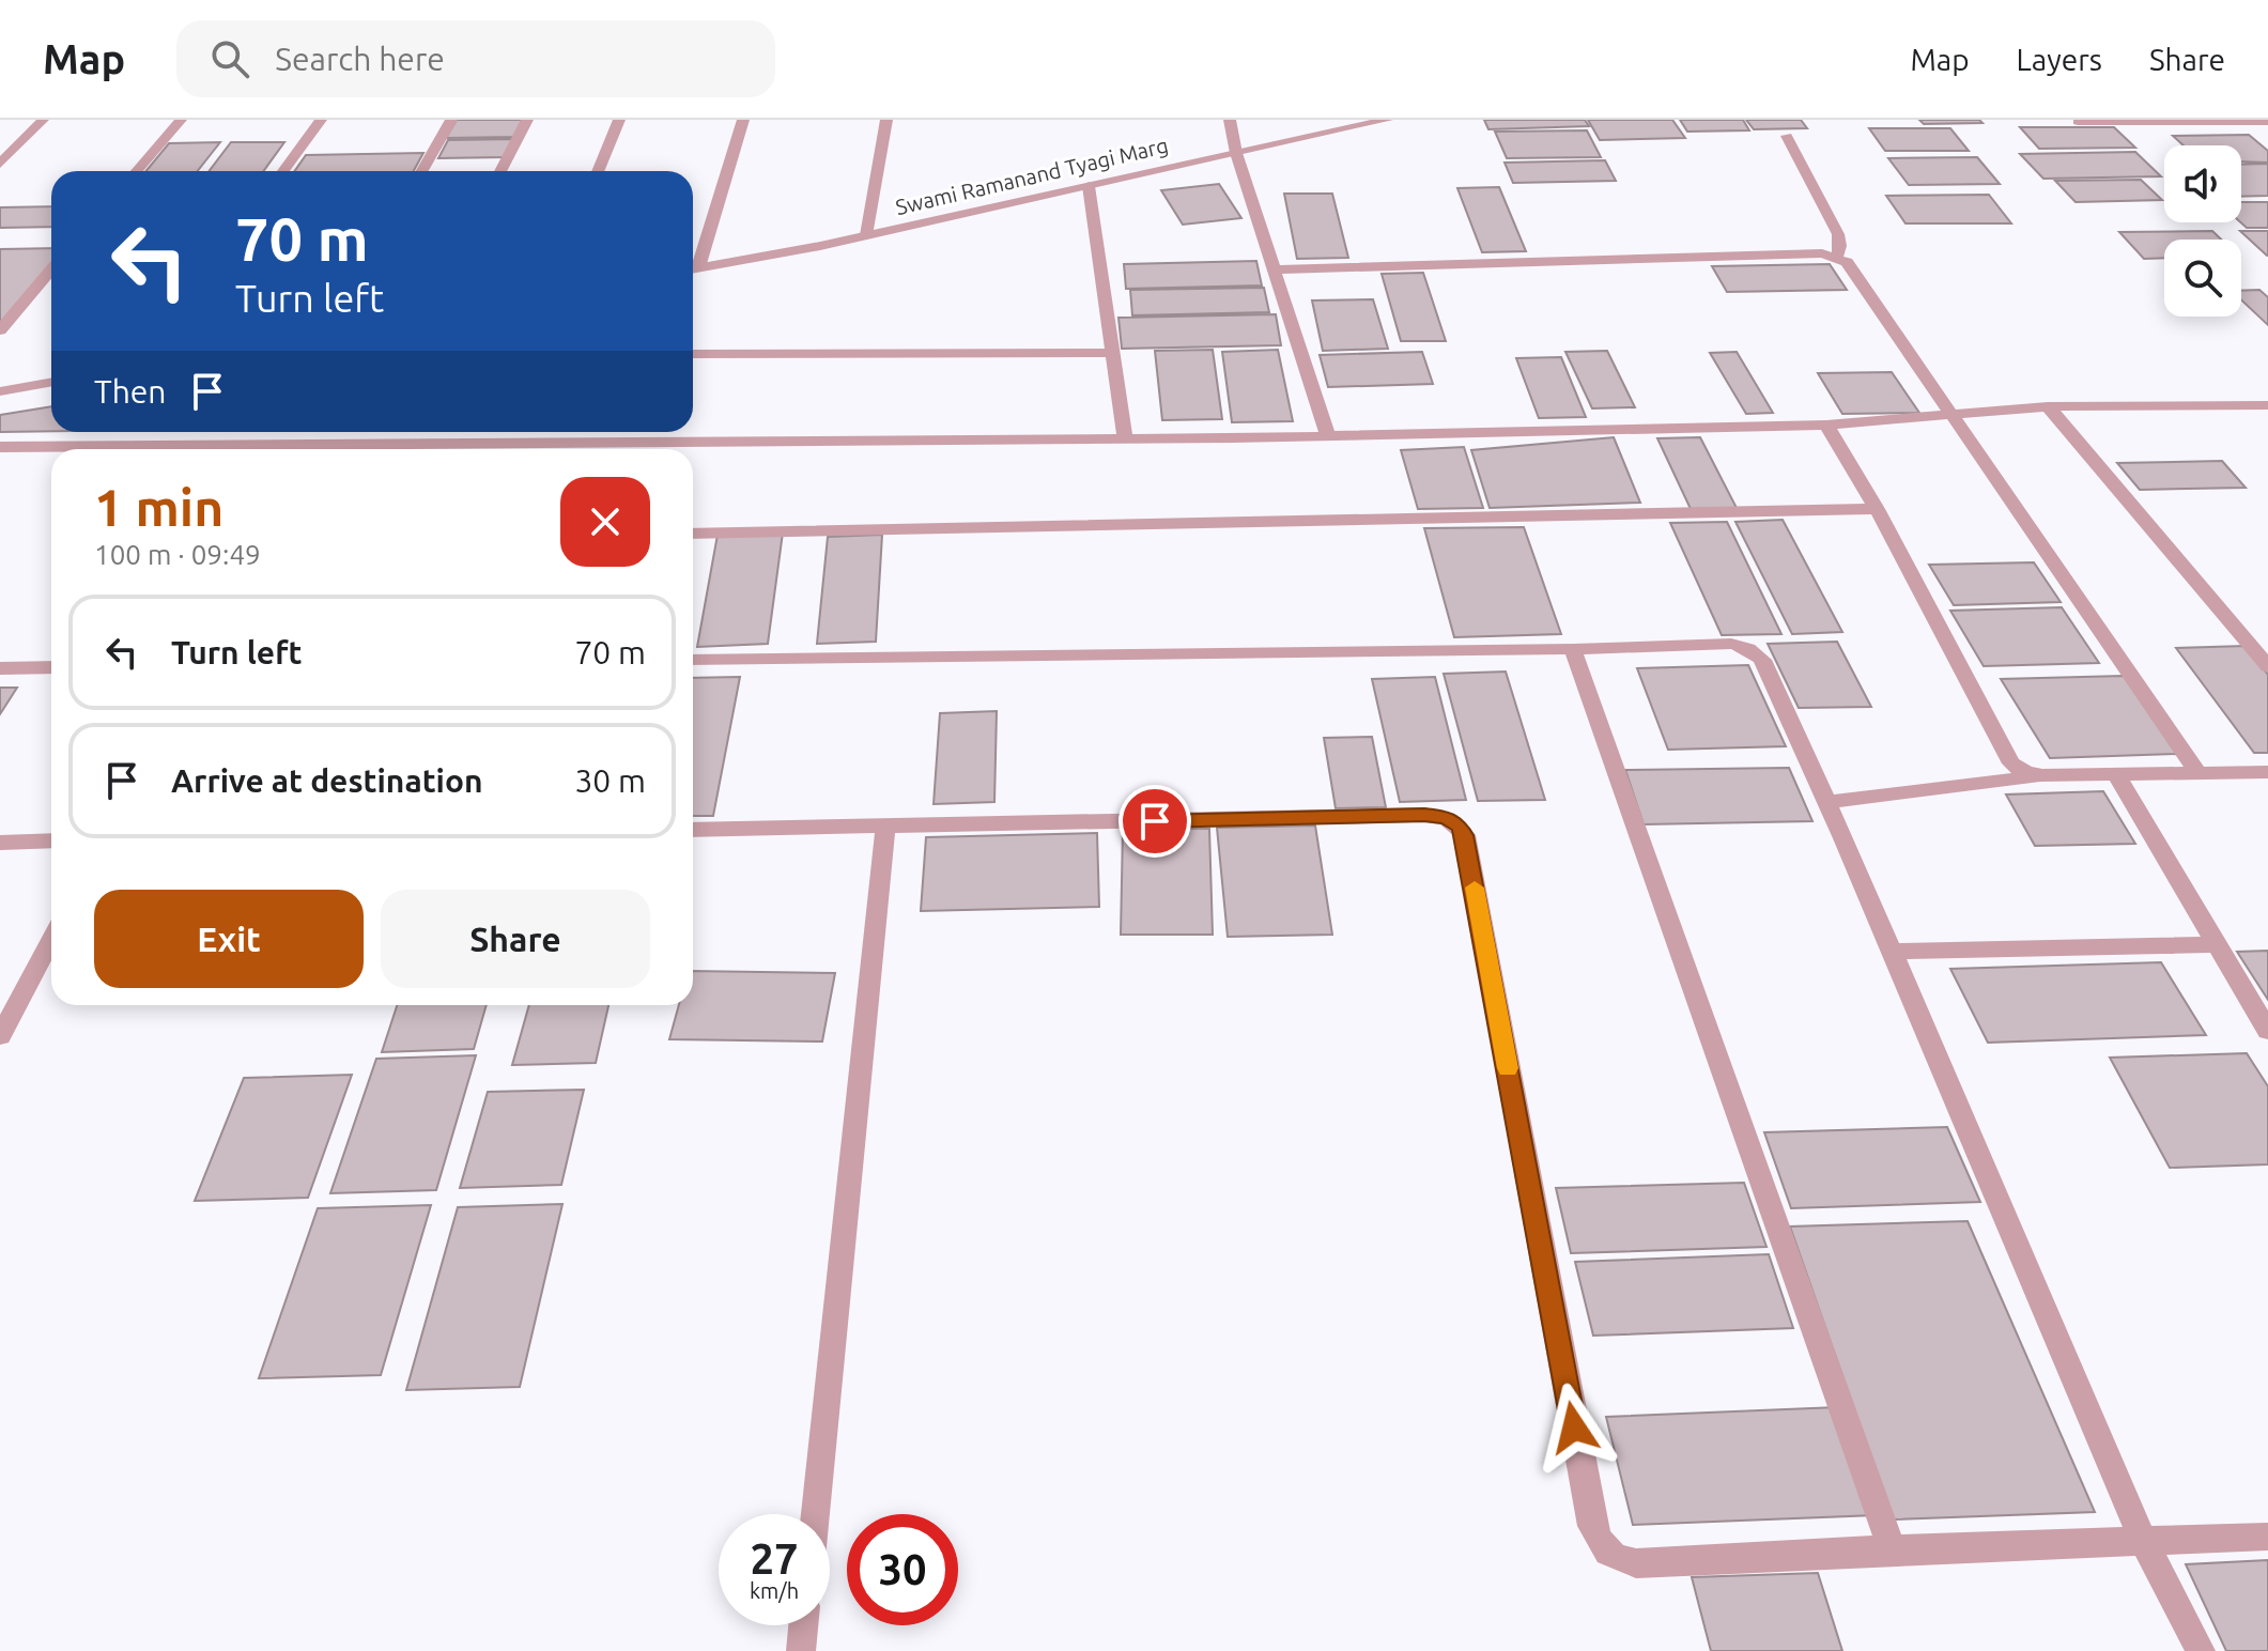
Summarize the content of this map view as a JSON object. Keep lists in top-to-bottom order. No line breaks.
{"streets":{"street":["Swami Ramanand Tyagi Marg"]},"page":{"header":"Map","search":"Search here","nav":["Map","Layers","Share"],"turn":["70 m","Turn left"],"then":"Then","heading":["1 min","100 m · 09:49"],"list":[{"name":"Turn left","value":"70 m"},{"name":"Arrive at destination","value":"30 m"}],"buttons":["Exit","Share"],"speed":"27 km/h","limit":"30"}}
